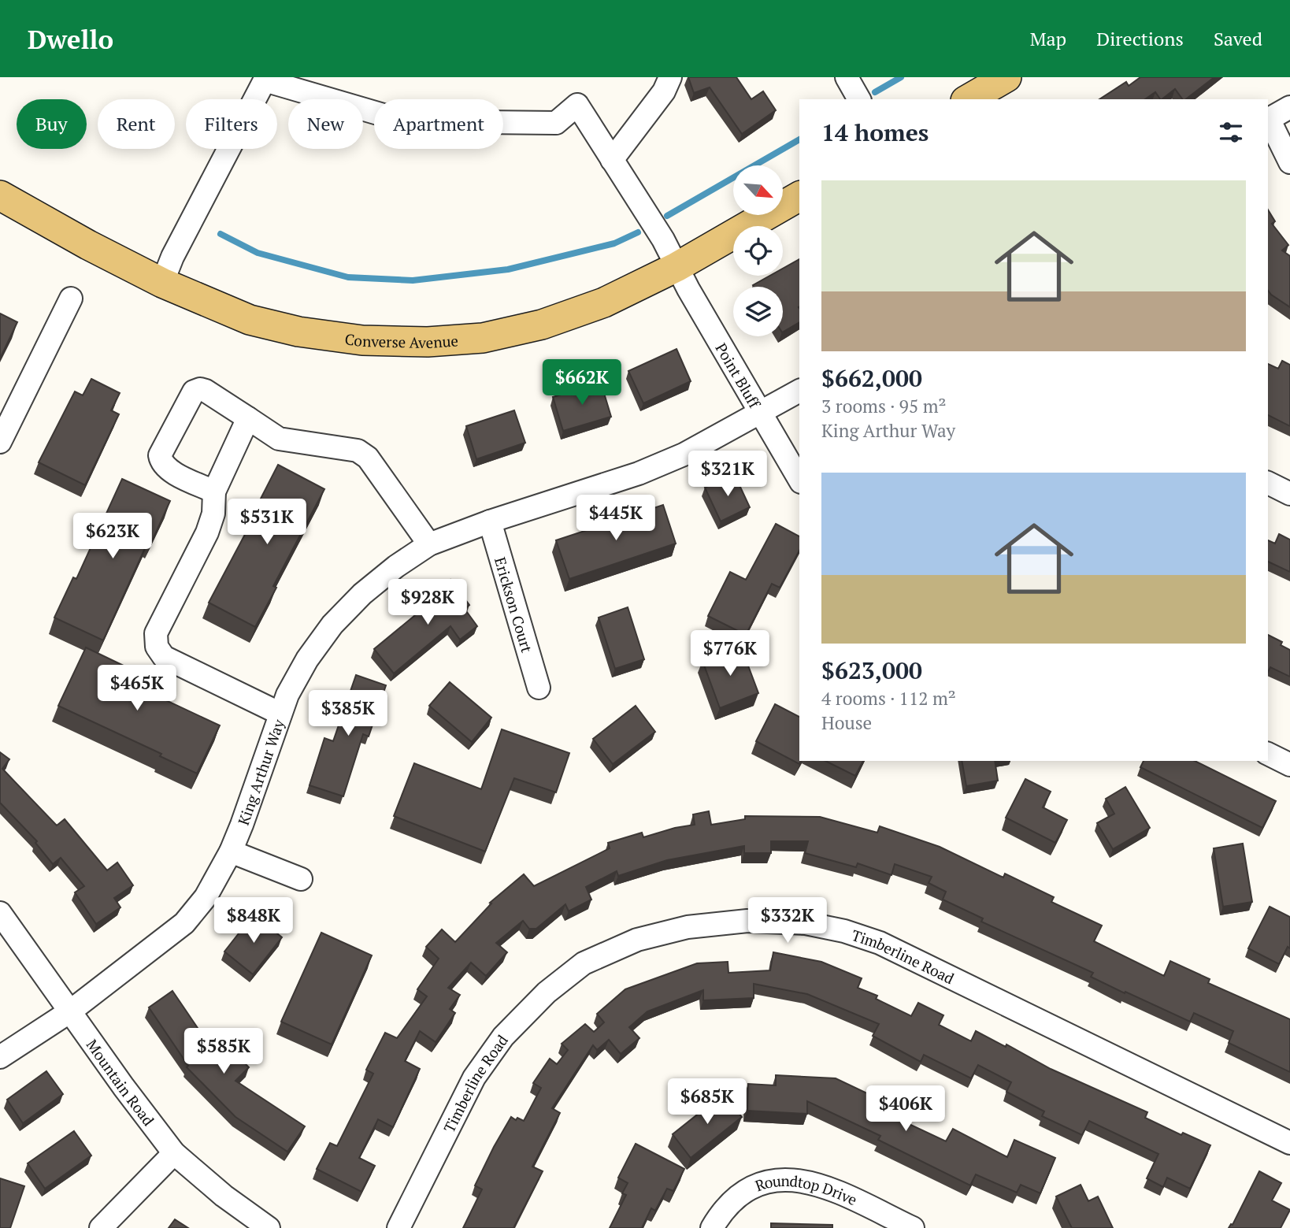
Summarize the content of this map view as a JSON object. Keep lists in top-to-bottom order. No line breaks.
{"streets":{"main road":["Converse Avenue"],"street":["Point Bluff","Erickson Court","King Arthur Way","Timberline Road","Mountain Road","Roundtop Drive"]},"crossings":[["Converse Avenue","Point Bluff"],["Point Bluff","King Arthur Way"],["Erickson Court","King Arthur Way"],["King Arthur Way","Mountain Road"]],"north":"bottom right","page":{"header":"Dwello","nav":["Map","Directions","Saved"],"chip":["Buy","Rent","Filters","New","Apartment"],"heading":"14 homes","list":[{"name":"$662,000","note":"3 rooms · 95 m² · King Arthur Way"},{"name":"$623,000","note":"4 rooms · 112 m² · House"}],"price":["$662K","$321K","$445K","$531K","$623K","$928K","$776K","$465K","$385K","$848K","$332K","$585K","$685K","$406K"]}}
